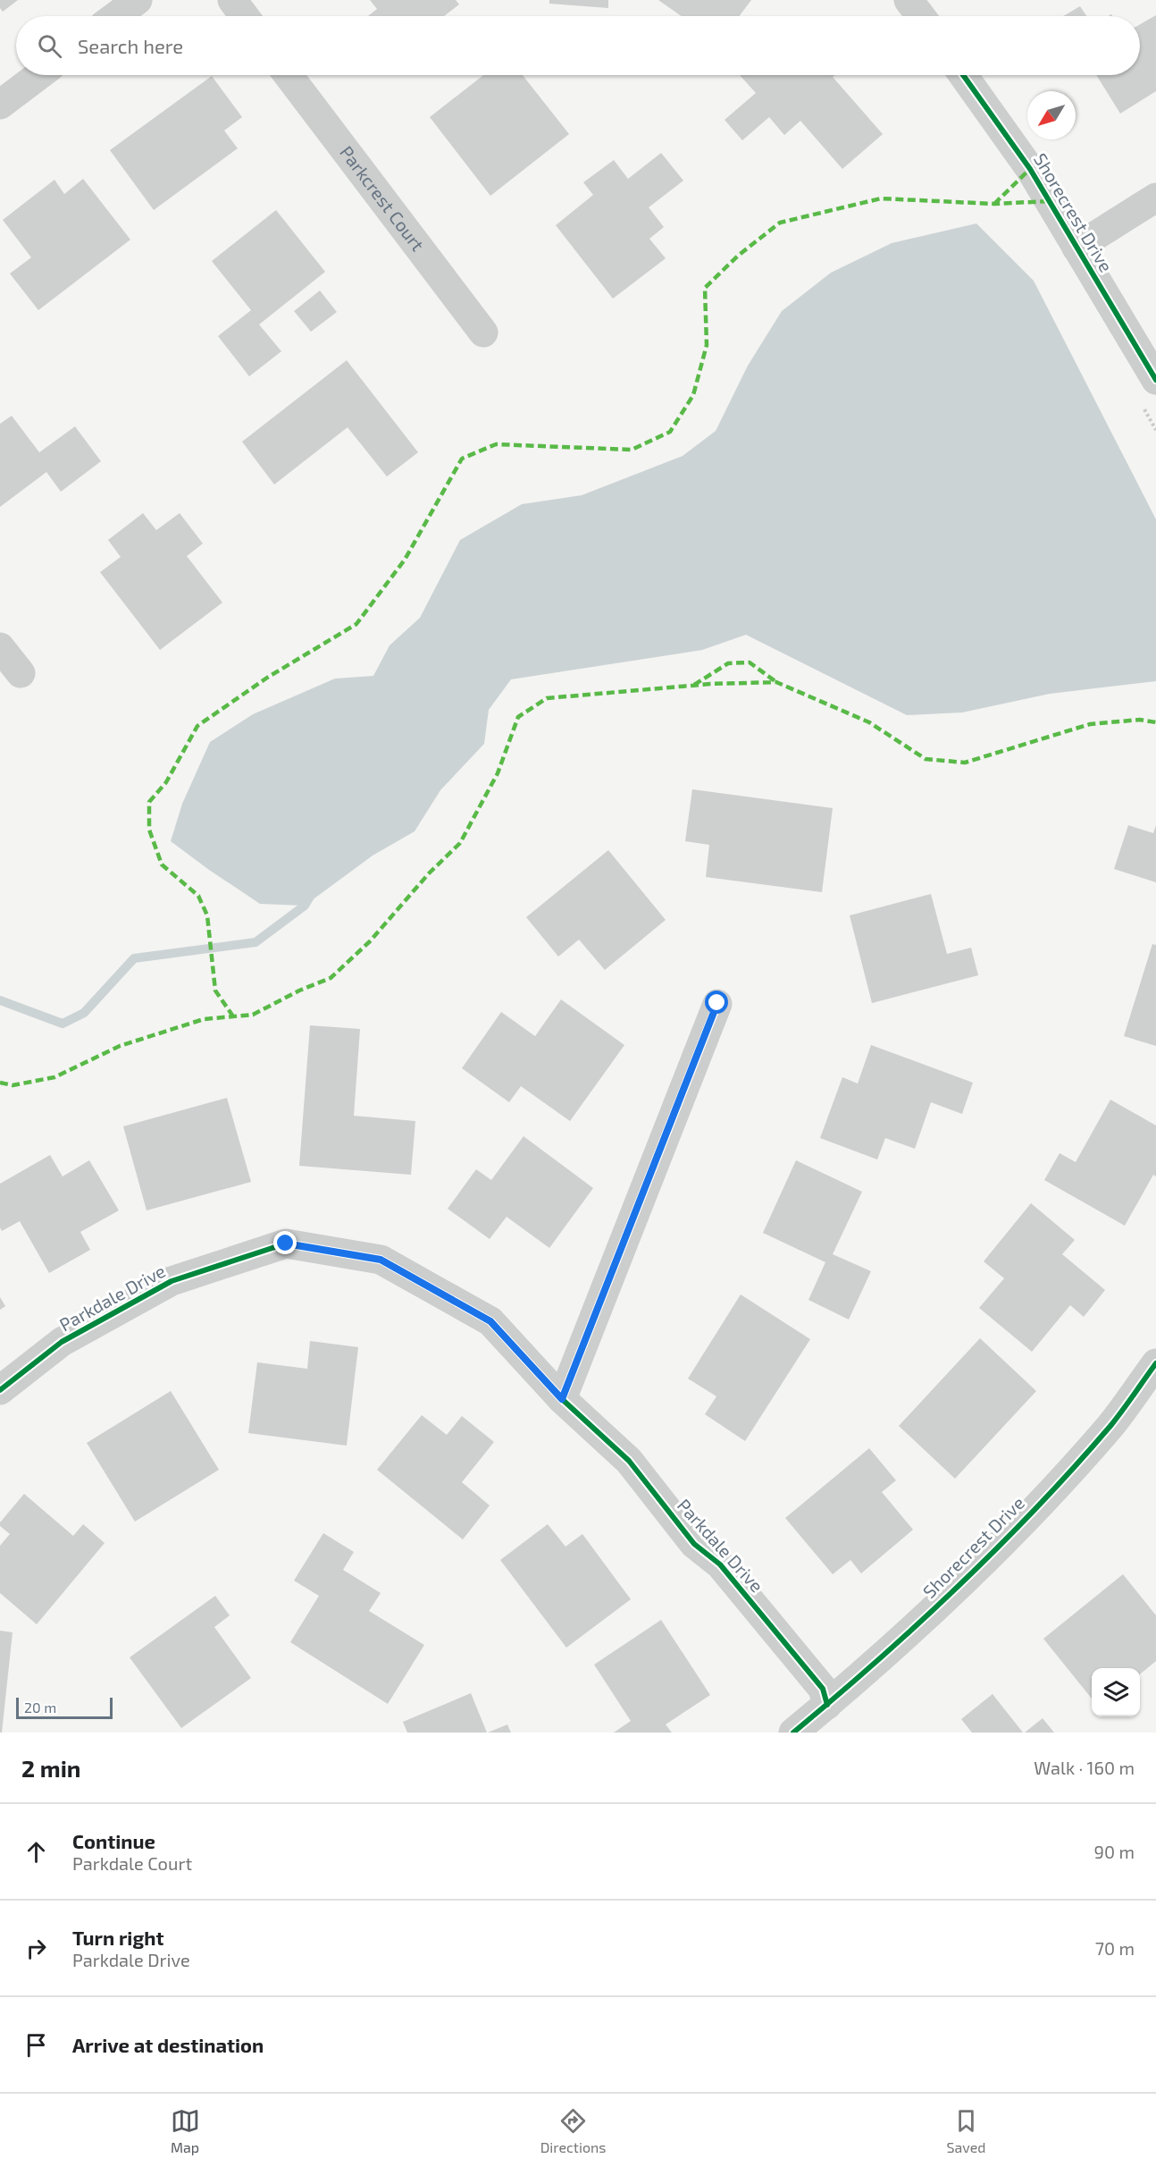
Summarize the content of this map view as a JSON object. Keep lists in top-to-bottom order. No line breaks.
{"streets":{"street":["Parkcrest Court","Shorecrest Drive","Parkdale Drive"]},"crossings":[["Shorecrest Drive","Parkdale Drive"]],"scale_bar":"20 m","north":"bottom left","page":{"search":"Search here","scale":"20 m","heading":["2 min","Walk · 160 m"],"list":[["Continue","Parkdale Court","90 m"],["Turn right","Parkdale Drive","70 m"],"Arrive at destination"],"nav":["Map","Directions","Saved"]}}
